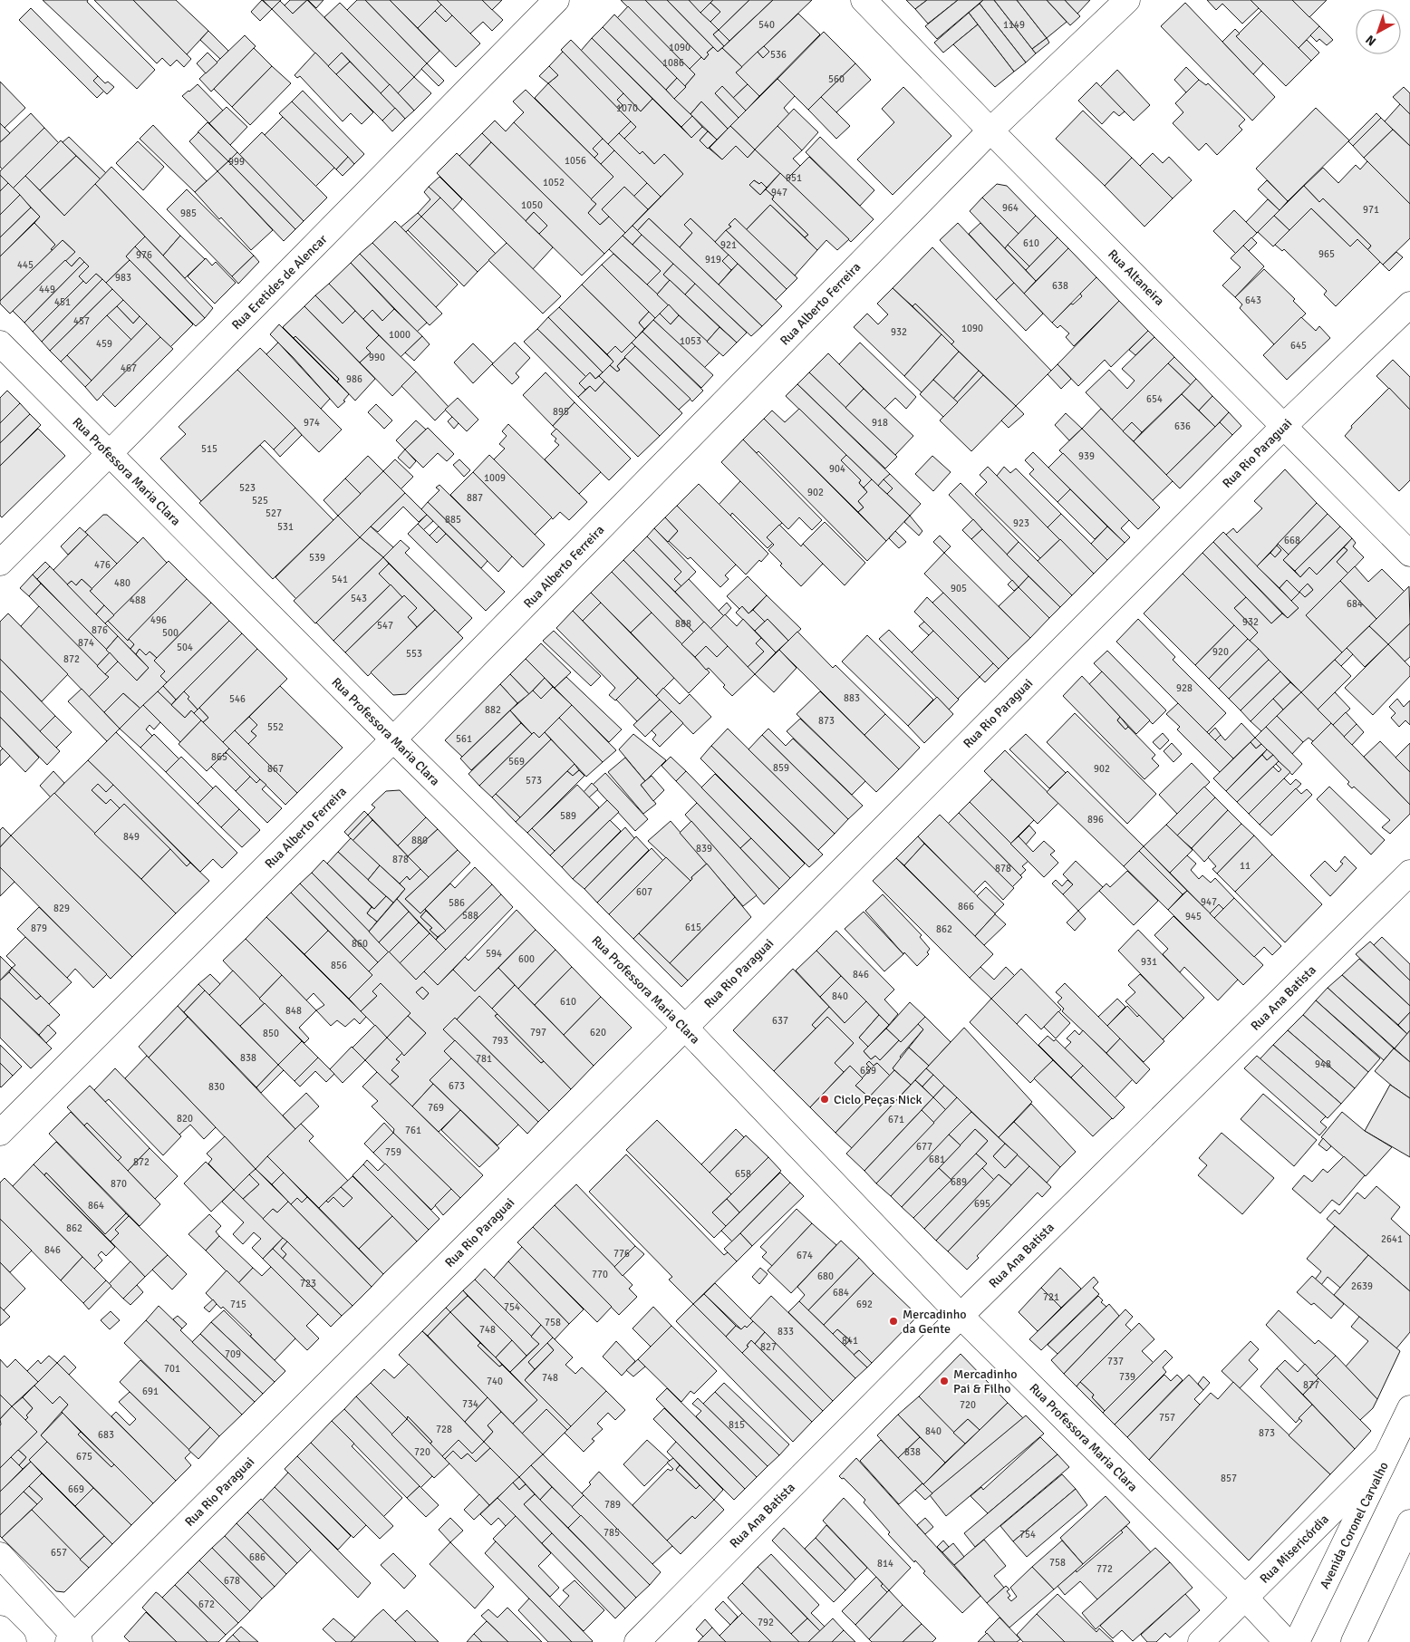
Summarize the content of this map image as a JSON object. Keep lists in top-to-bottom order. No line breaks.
{"streets":{"street":["Rua Altaneira","Rua Eretides de Alencar","Rua Alberto Ferreira","Rua Rio Paraguai","Rua Professora Maria Clara","Rua Ana Batista","Avenida Coronel Carvalho","Rua Misericórdia"]},"crossings":[["Rua Altaneira","Rua Alberto Ferreira"],["Rua Altaneira","Rua Rio Paraguai"],["Rua Eretides de Alencar","Rua Professora Maria Clara"],["Rua Alberto Ferreira","Rua Professora Maria Clara"],["Rua Rio Paraguai","Rua Professora Maria Clara"],["Rua Professora Maria Clara","Rua Ana Batista"],["Rua Professora Maria Clara","Rua Misericórdia"],["Avenida Coronel Carvalho","Rua Misericórdia"]],"places":["Ciclo Peças Nick","Mercadinho da Gente","Mercadinho Pai & Filho"],"house_numbers":["540","1149","1090","536","1086","560","1070","1056","999","951","1052","947","1050","964","971","985","610","921","965","976","919","445","983","638","449","643","451","457","1090","932","1000","1053","459","645","990","467","986","654","895","974","918","636","515","939","904","1009","523","902","887","525","527","885","923","531","668","539","476","541","480","905","543","488","684","496","932","888","547","876","500","874","504","920","553","872","928","883","546","882","873","552","561","865","569","859","867","902","573","589","896","849","880","839","878","11","878","607","947","586","866","829","588","945","615","879","862","860","594","600","931","856","846","840","610","848","637","797","620","850","793","838","781","948","659","673","830","769","820","671","761","677","759","681","872","658","689","870","695","864","862","2641","846","776","674","770","680","723","2639","684","721","715","692","754","758","748","833","841","827","709","737","701","739","748","740","877","691","734","720","757","815","728","840","873","683","720","838","675","857","669","789","785","754","657","686","758","814","772","678","672","792"],"north":"bottom left"}
